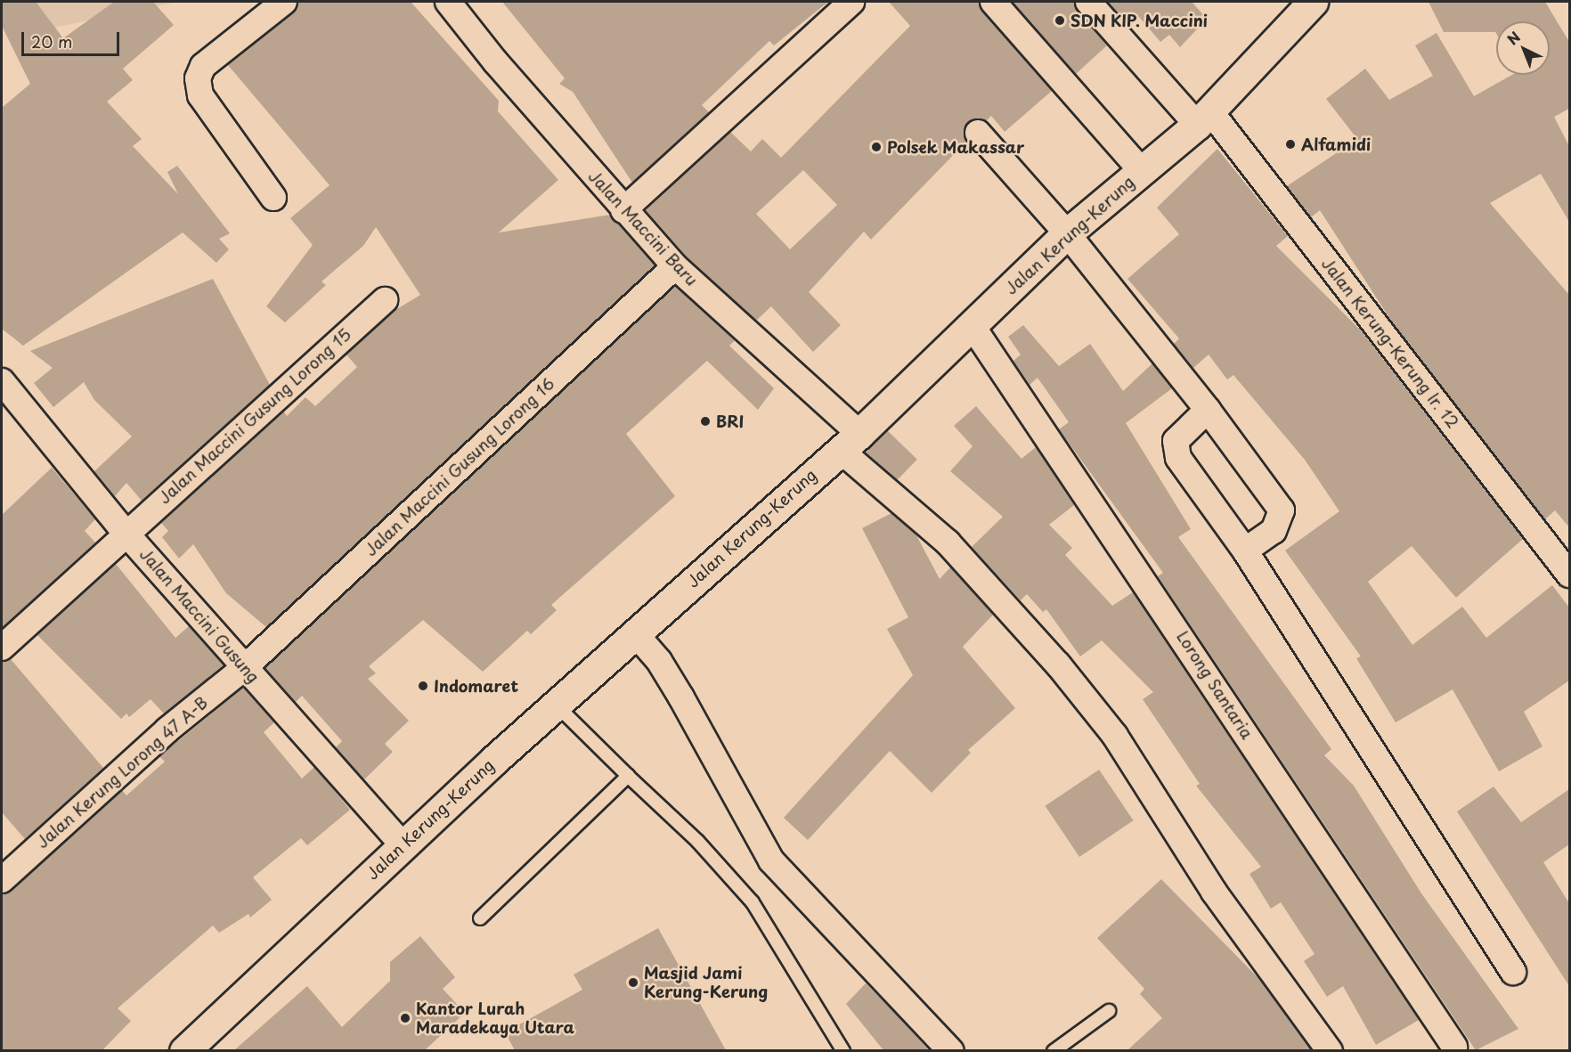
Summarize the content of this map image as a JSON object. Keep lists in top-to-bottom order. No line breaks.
{"streets":{"street":["Jalan Maccini Baru","Jalan Kerung-Kerung","Jalan Kerung-Kerung lr. 12","Jalan Maccini Gusung Lorong 15","Jalan Maccini Gusung Lorong 16","Jalan Maccini Gusung","Lorong Santaria","Jalan Kerung Lorong 47 A-B"]},"crossings":[["Jalan Maccini Baru","Jalan Kerung-Kerung"],["Jalan Maccini Baru","Jalan Maccini Gusung Lorong 16"],["Jalan Kerung-Kerung","Jalan Kerung-Kerung lr. 12"],["Jalan Kerung-Kerung","Jalan Maccini Gusung"],["Jalan Kerung-Kerung","Lorong Santaria"],["Jalan Maccini Gusung Lorong 15","Jalan Maccini Gusung"],["Jalan Maccini Gusung Lorong 16","Jalan Maccini Gusung"],["Jalan Maccini Gusung Lorong 16","Jalan Kerung Lorong 47 A-B"],["Jalan Maccini Gusung","Jalan Kerung Lorong 47 A-B"]],"places":["SDN KIP. Maccini","Alfamidi","Polsek Makassar","BRI","Indomaret","Masjid Jami Kerung-Kerung","Kantor Lurah Maradekaya Utara"],"scale_bar":"20 m","north":"top left"}
